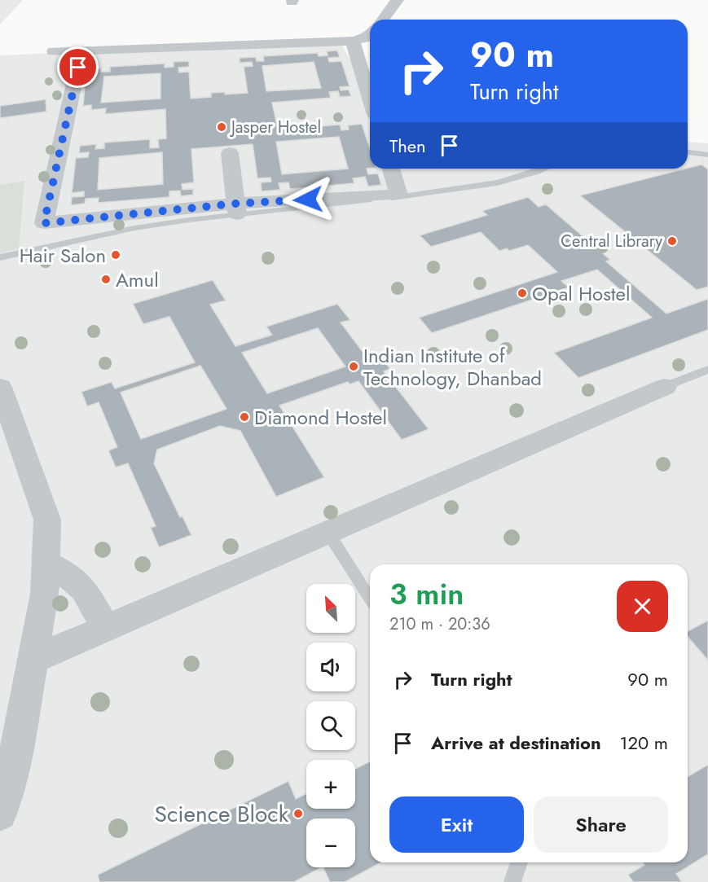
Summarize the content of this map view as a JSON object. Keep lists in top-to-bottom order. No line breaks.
{"places":["Jasper Hostel","Central Library","Hair Salon","Amul","Opal Hostel","Indian Institute of Technology, Dhanbad","Diamond Hostel","Science Block"],"north":"top left","page":{"turn":["90 m","Turn right"],"then":"Then","heading":["3 min","210 m · 20:36"],"map_buttons":["+","−"],"list":[{"name":"Turn right","value":"90 m"},{"name":"Arrive at destination","value":"120 m"}],"buttons":["Exit","Share"]}}
